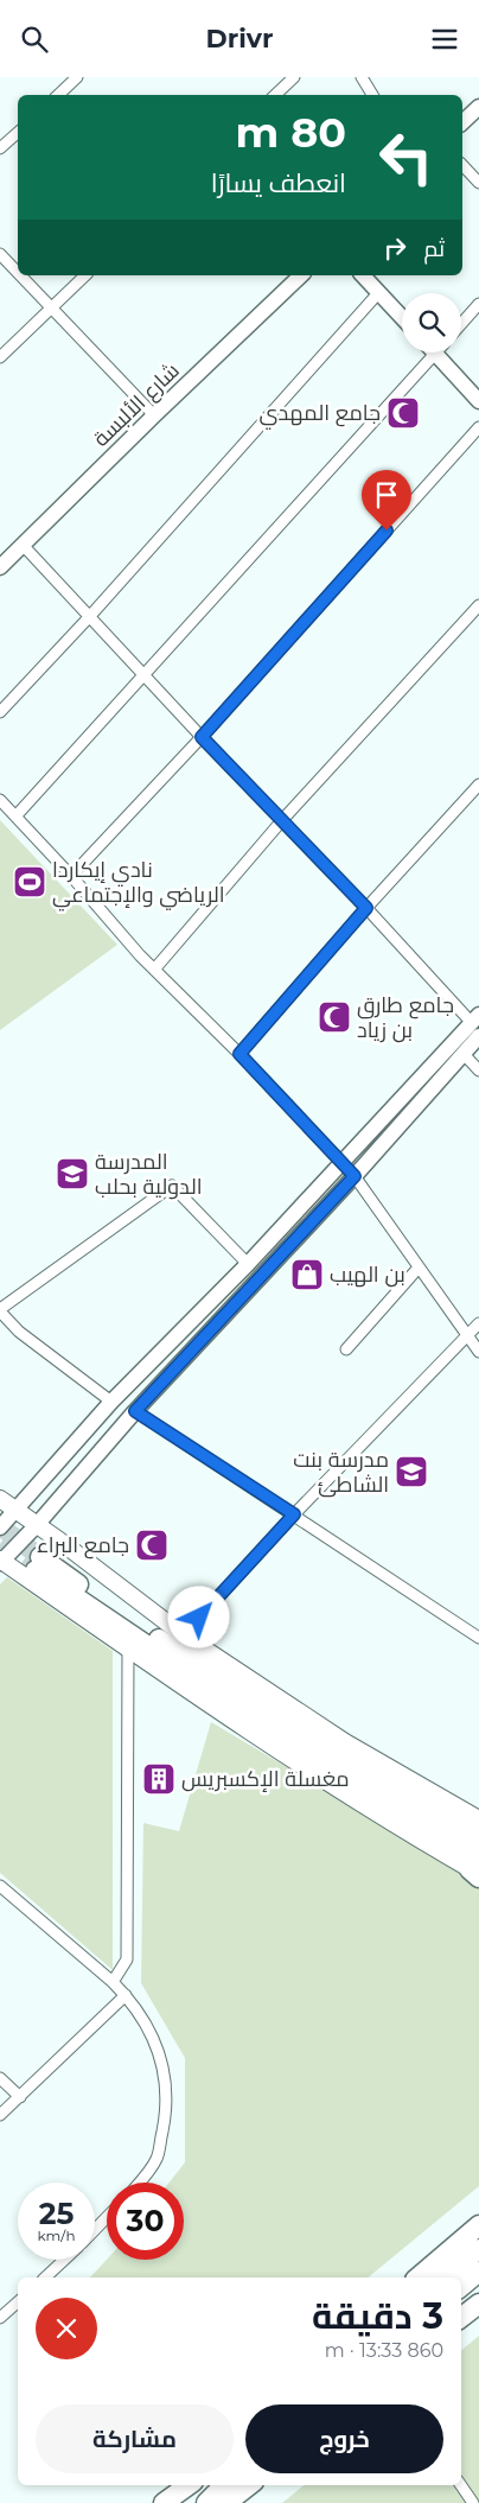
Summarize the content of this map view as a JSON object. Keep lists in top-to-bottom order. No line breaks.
{"streets":{"street":["شارع الألبسة"]},"places":{"mosque":["جامع المهدي","جامع طارق بن زياد","جامع البراء"],"sports":["نادي إيكاردا الرياضي والإجتماعي"],"school or university":["المدرسة الدولية بحلب","مدرسة بنت الشاطئ"],"shop":["بن الهيب"],"building":["مغسلة الإكسبريس"]},"page":{"header":"Drivr","turn":["80 m","انعطف يسارًا"],"then":"ثم","speed":"25 km/h","limit":"30","heading":["3 دقيقة","860 m · 13:33"],"buttons":["خروج","مشاركة"]}}
